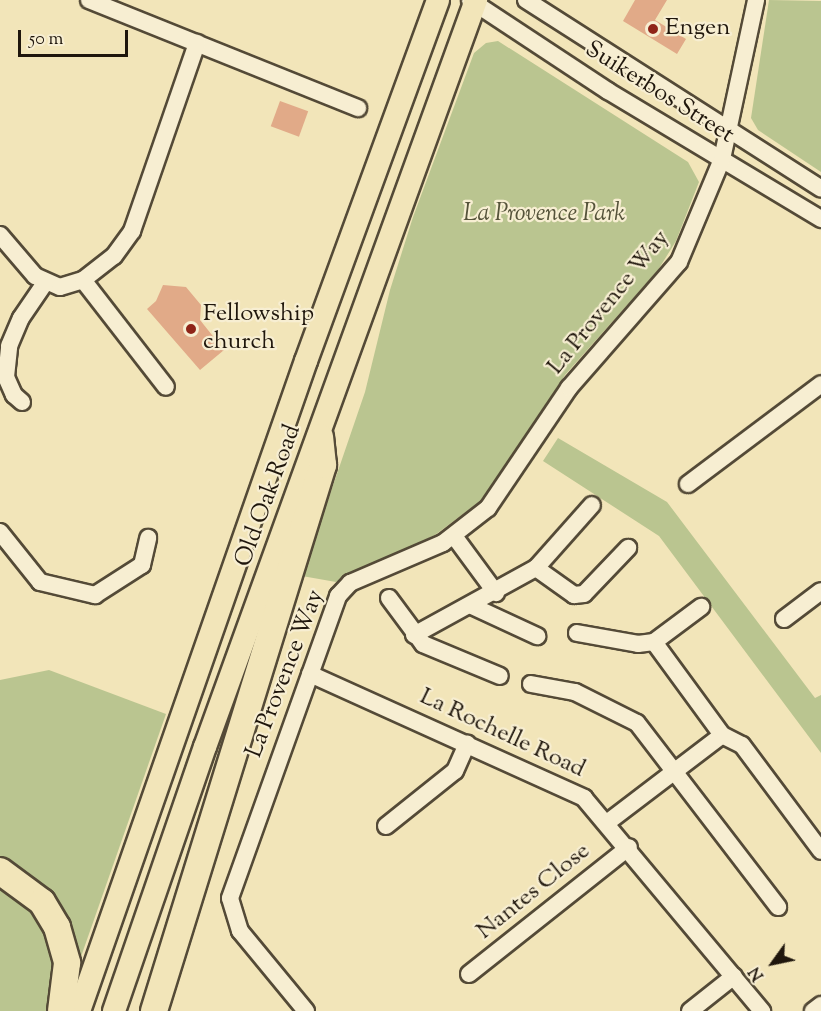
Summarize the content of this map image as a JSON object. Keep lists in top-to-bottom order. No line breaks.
{"streets":{"main road":["Old Oak Road"],"street":["Suikerbos Street","La Provence Way","La Rochelle Road","Nantes Close"]},"crossings":[["Suikerbos Street","La Provence Way"],["Suikerbos Street","Old Oak Road"],["La Provence Way","La Rochelle Road"],["La Rochelle Road","Nantes Close"]],"parks":["La Provence Park"],"places":["Engen","Fellowship church"],"scale_bar":"50 m","north":"bottom left"}
